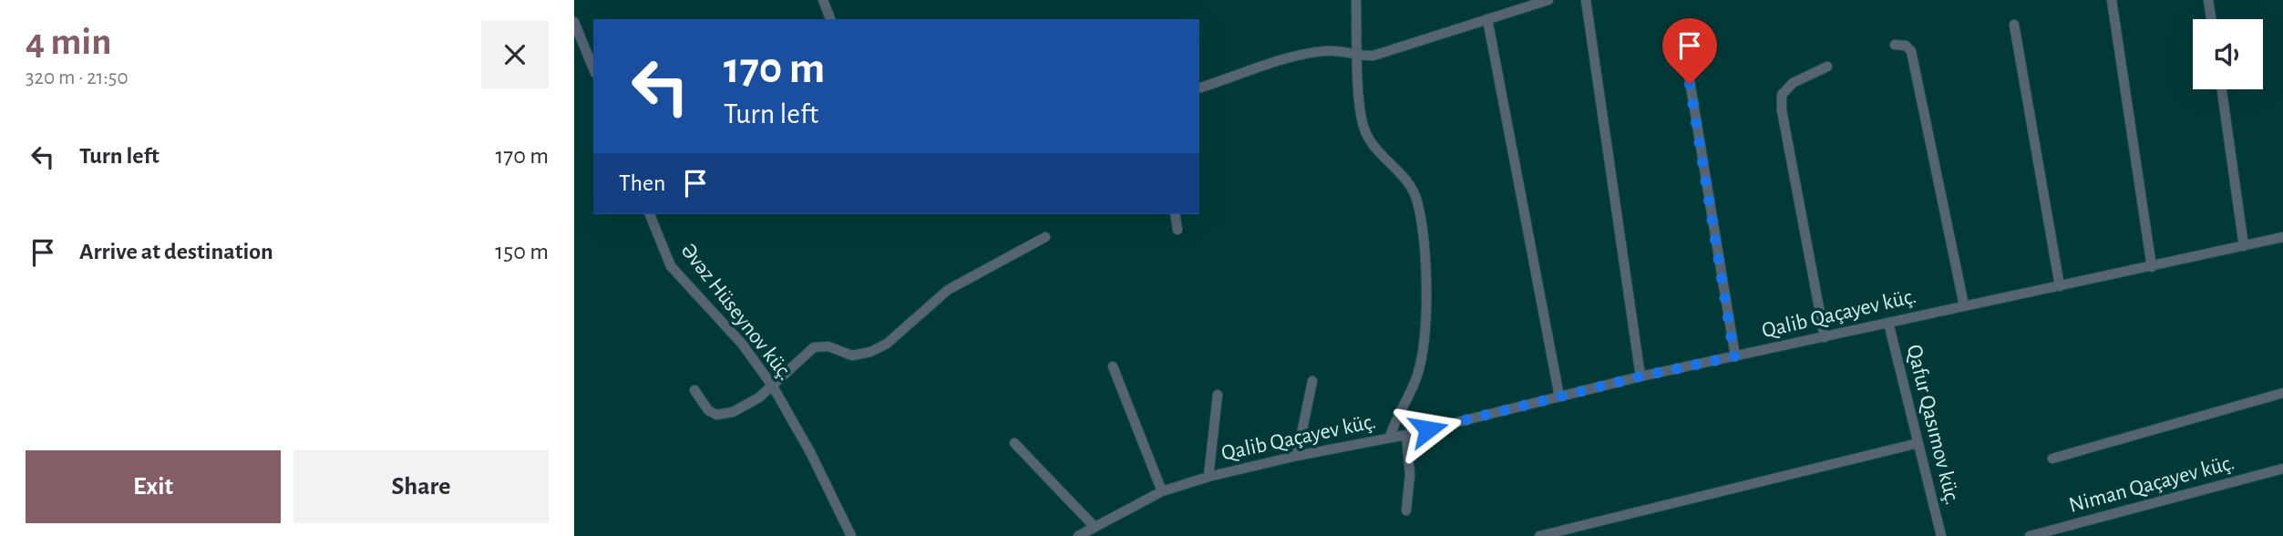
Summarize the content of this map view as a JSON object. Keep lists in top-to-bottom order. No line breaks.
{"streets":{"street":["Əvəz Hüseynov küç.","Qalib Qaçayev küç.","Qafur Qasımov küç.","Niman Qaçayev küç."]},"crossings":[["Qalib Qaçayev küç.","Qafur Qasımov küç."]],"page":{"heading":["4 min","320 m · 21:50"],"turn":["170 m","Turn left"],"list":[{"name":"Turn left","value":"170 m"},{"name":"Arrive at destination","value":"150 m"}],"then":"Then","buttons":["Exit","Share"]}}
